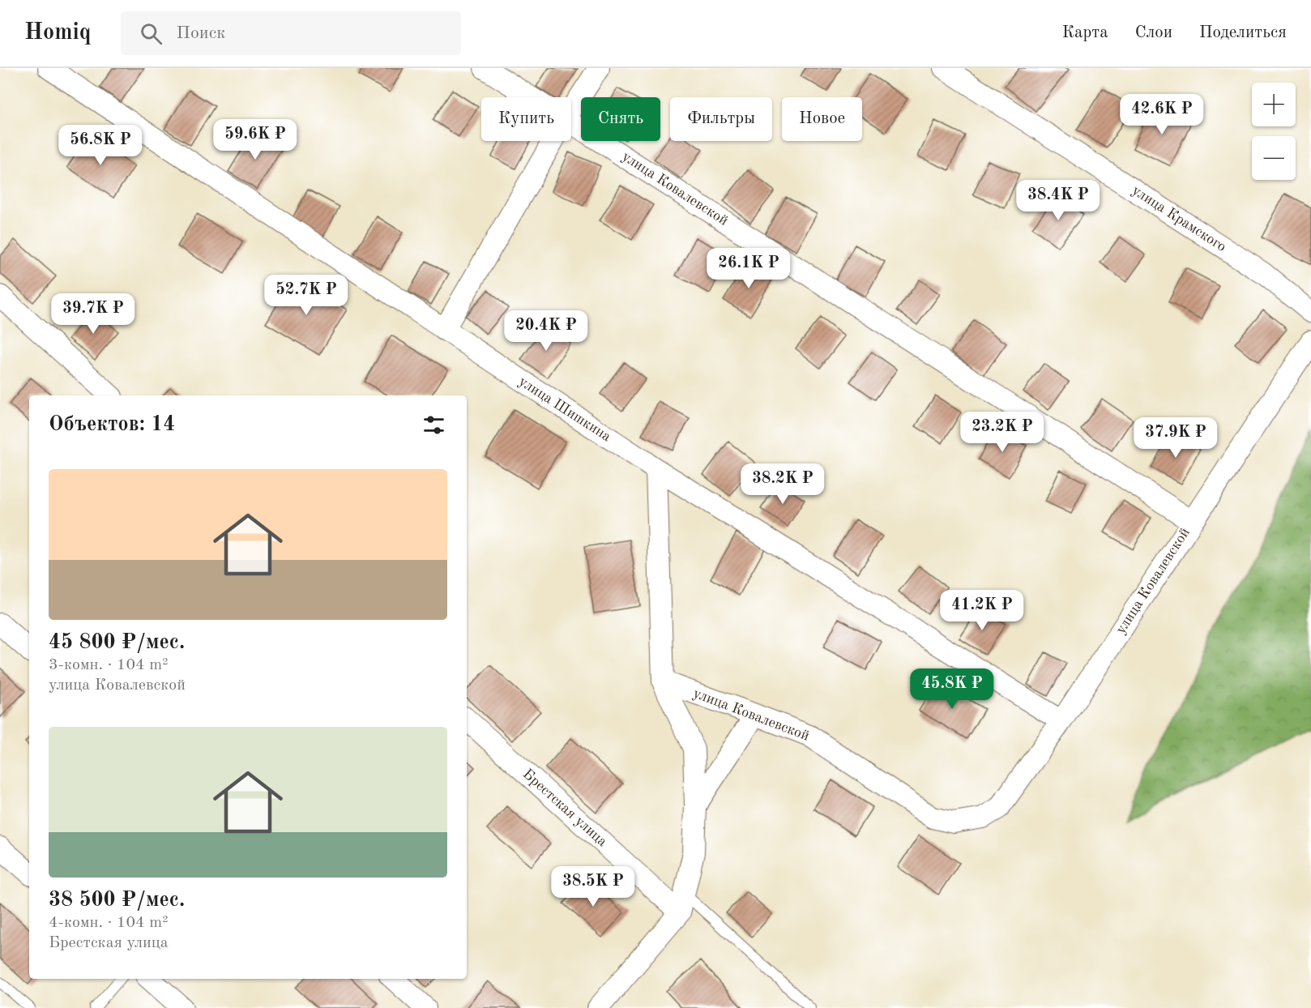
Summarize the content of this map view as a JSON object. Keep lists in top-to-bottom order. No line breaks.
{"streets":{"street":["улица Ковалевской","улица Крамского","улица Шишкина","Брестская улица"]},"crossings":[["улица Ковалевской","улица Шишкина"]],"page":{"header":"Homiq","search":"Поиск","nav":["Карта","Слои","Поделиться"],"map_buttons":["+","−"],"price":["42.6K ₽","59.6K ₽","56.8K ₽","38.4K ₽","26.1K ₽","52.7K ₽","39.7K ₽","20.4K ₽","23.2K ₽","37.9K ₽","38.2K ₽","41.2K ₽","45.8K ₽","38.5K ₽"],"chip":["Купить","Снять","Фильтры","Новое"],"heading":"Объектов: 14","list":[{"name":"45 800 ₽/мес.","note":"3-комн. · 104 m² · улица Ковалевской"},{"name":"38 500 ₽/мес.","note":"4-комн. · 104 m² · Брестская улица"}]}}
